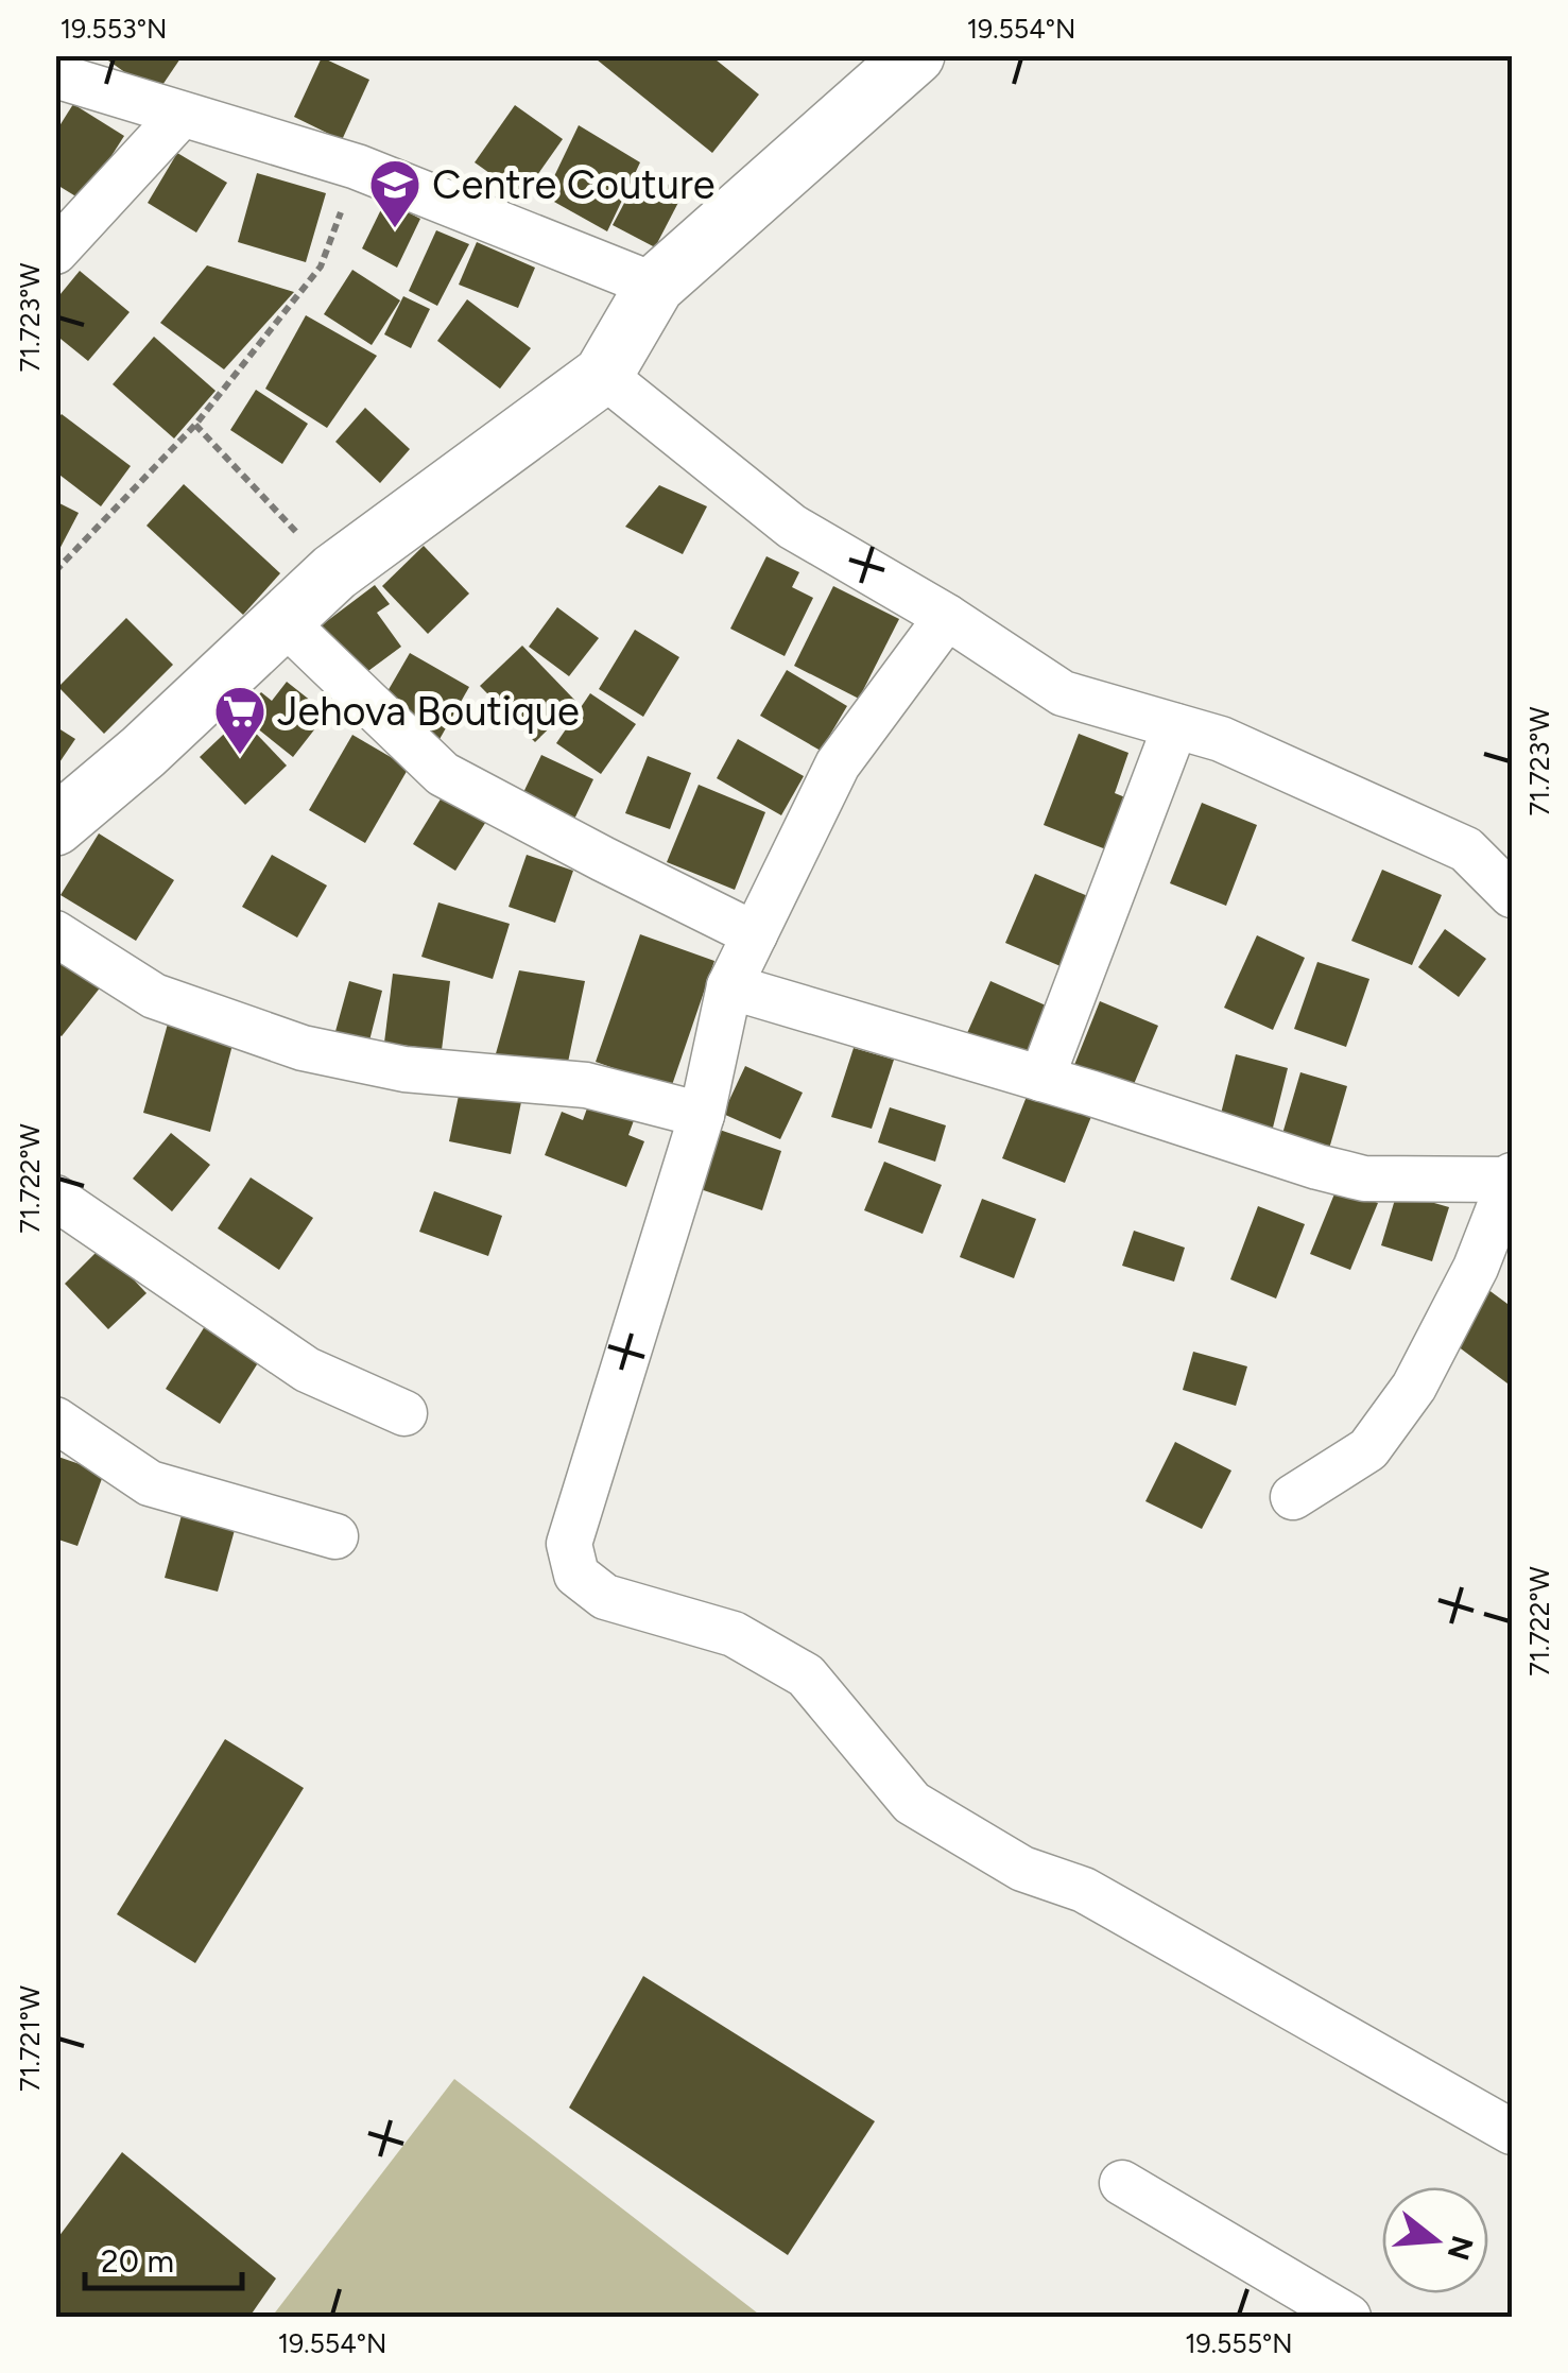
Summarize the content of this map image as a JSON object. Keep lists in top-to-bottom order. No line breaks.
{"places":{"school or university":["Centre Couture"],"supermarket":["Jehova Boutique"]},"scale_bar":"20 m","north":"right","coordinates":["19.553°N","19.554°N","71.723°W","71.722°W","71.721°W","19.555°N"]}
